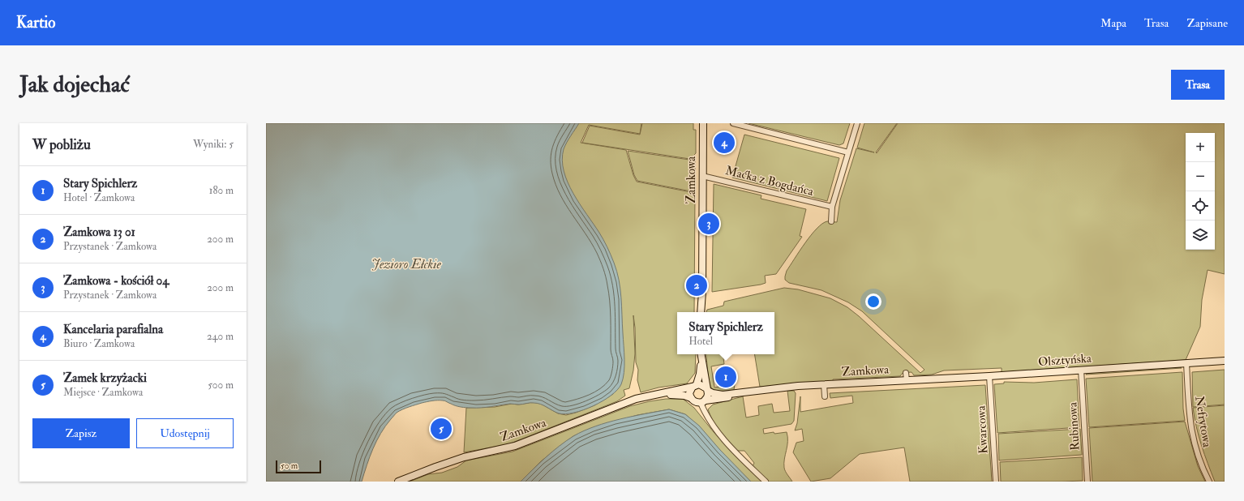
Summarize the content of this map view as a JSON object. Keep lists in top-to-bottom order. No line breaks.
{"streets":{"street":["Zamkowa","Maćka z Bogdańca","Olsztyńska","Nefrytowa","Rubinowa","Kwarcowa"]},"crossings":[["Zamkowa","Maćka z Bogdańca"],["Zamkowa","Olsztyńska"],["Olsztyńska","Nefrytowa"],["Olsztyńska","Rubinowa"],["Olsztyńska","Kwarcowa"]],"water":["Jezioro Ełckie"],"scale_bar":"50 m","page":{"header":"Kartio","nav":["Mapa","Trasa","Zapisane"],"buttons":["Trasa",["Zapisz","Udostępnij"]],"title":"Jak dojechać","heading":["W pobliżu","Wyniki: 5"],"pins":["4","3","2","1","5"],"map_buttons":["+","−"],"list":[{"mark":"1","name":"Stary Spichlerz","note":"Hotel · Zamkowa","value":"180 m"},{"mark":"2","name":"Zamkowa 13 01","note":"Przystanek · Zamkowa","value":"200 m"},{"mark":"3","name":"Zamkowa - kościół 04","note":"Przystanek · Zamkowa","value":"200 m"},{"mark":"4","name":"Kancelaria parafialna","note":"Biuro · Zamkowa","value":"240 m"},{"mark":"5","name":"Zamek krzyżacki","note":"Miejsce · Zamkowa","value":"500 m"}],"popup":["Stary Spichlerz","Hotel"],"scale":"50 m"}}
